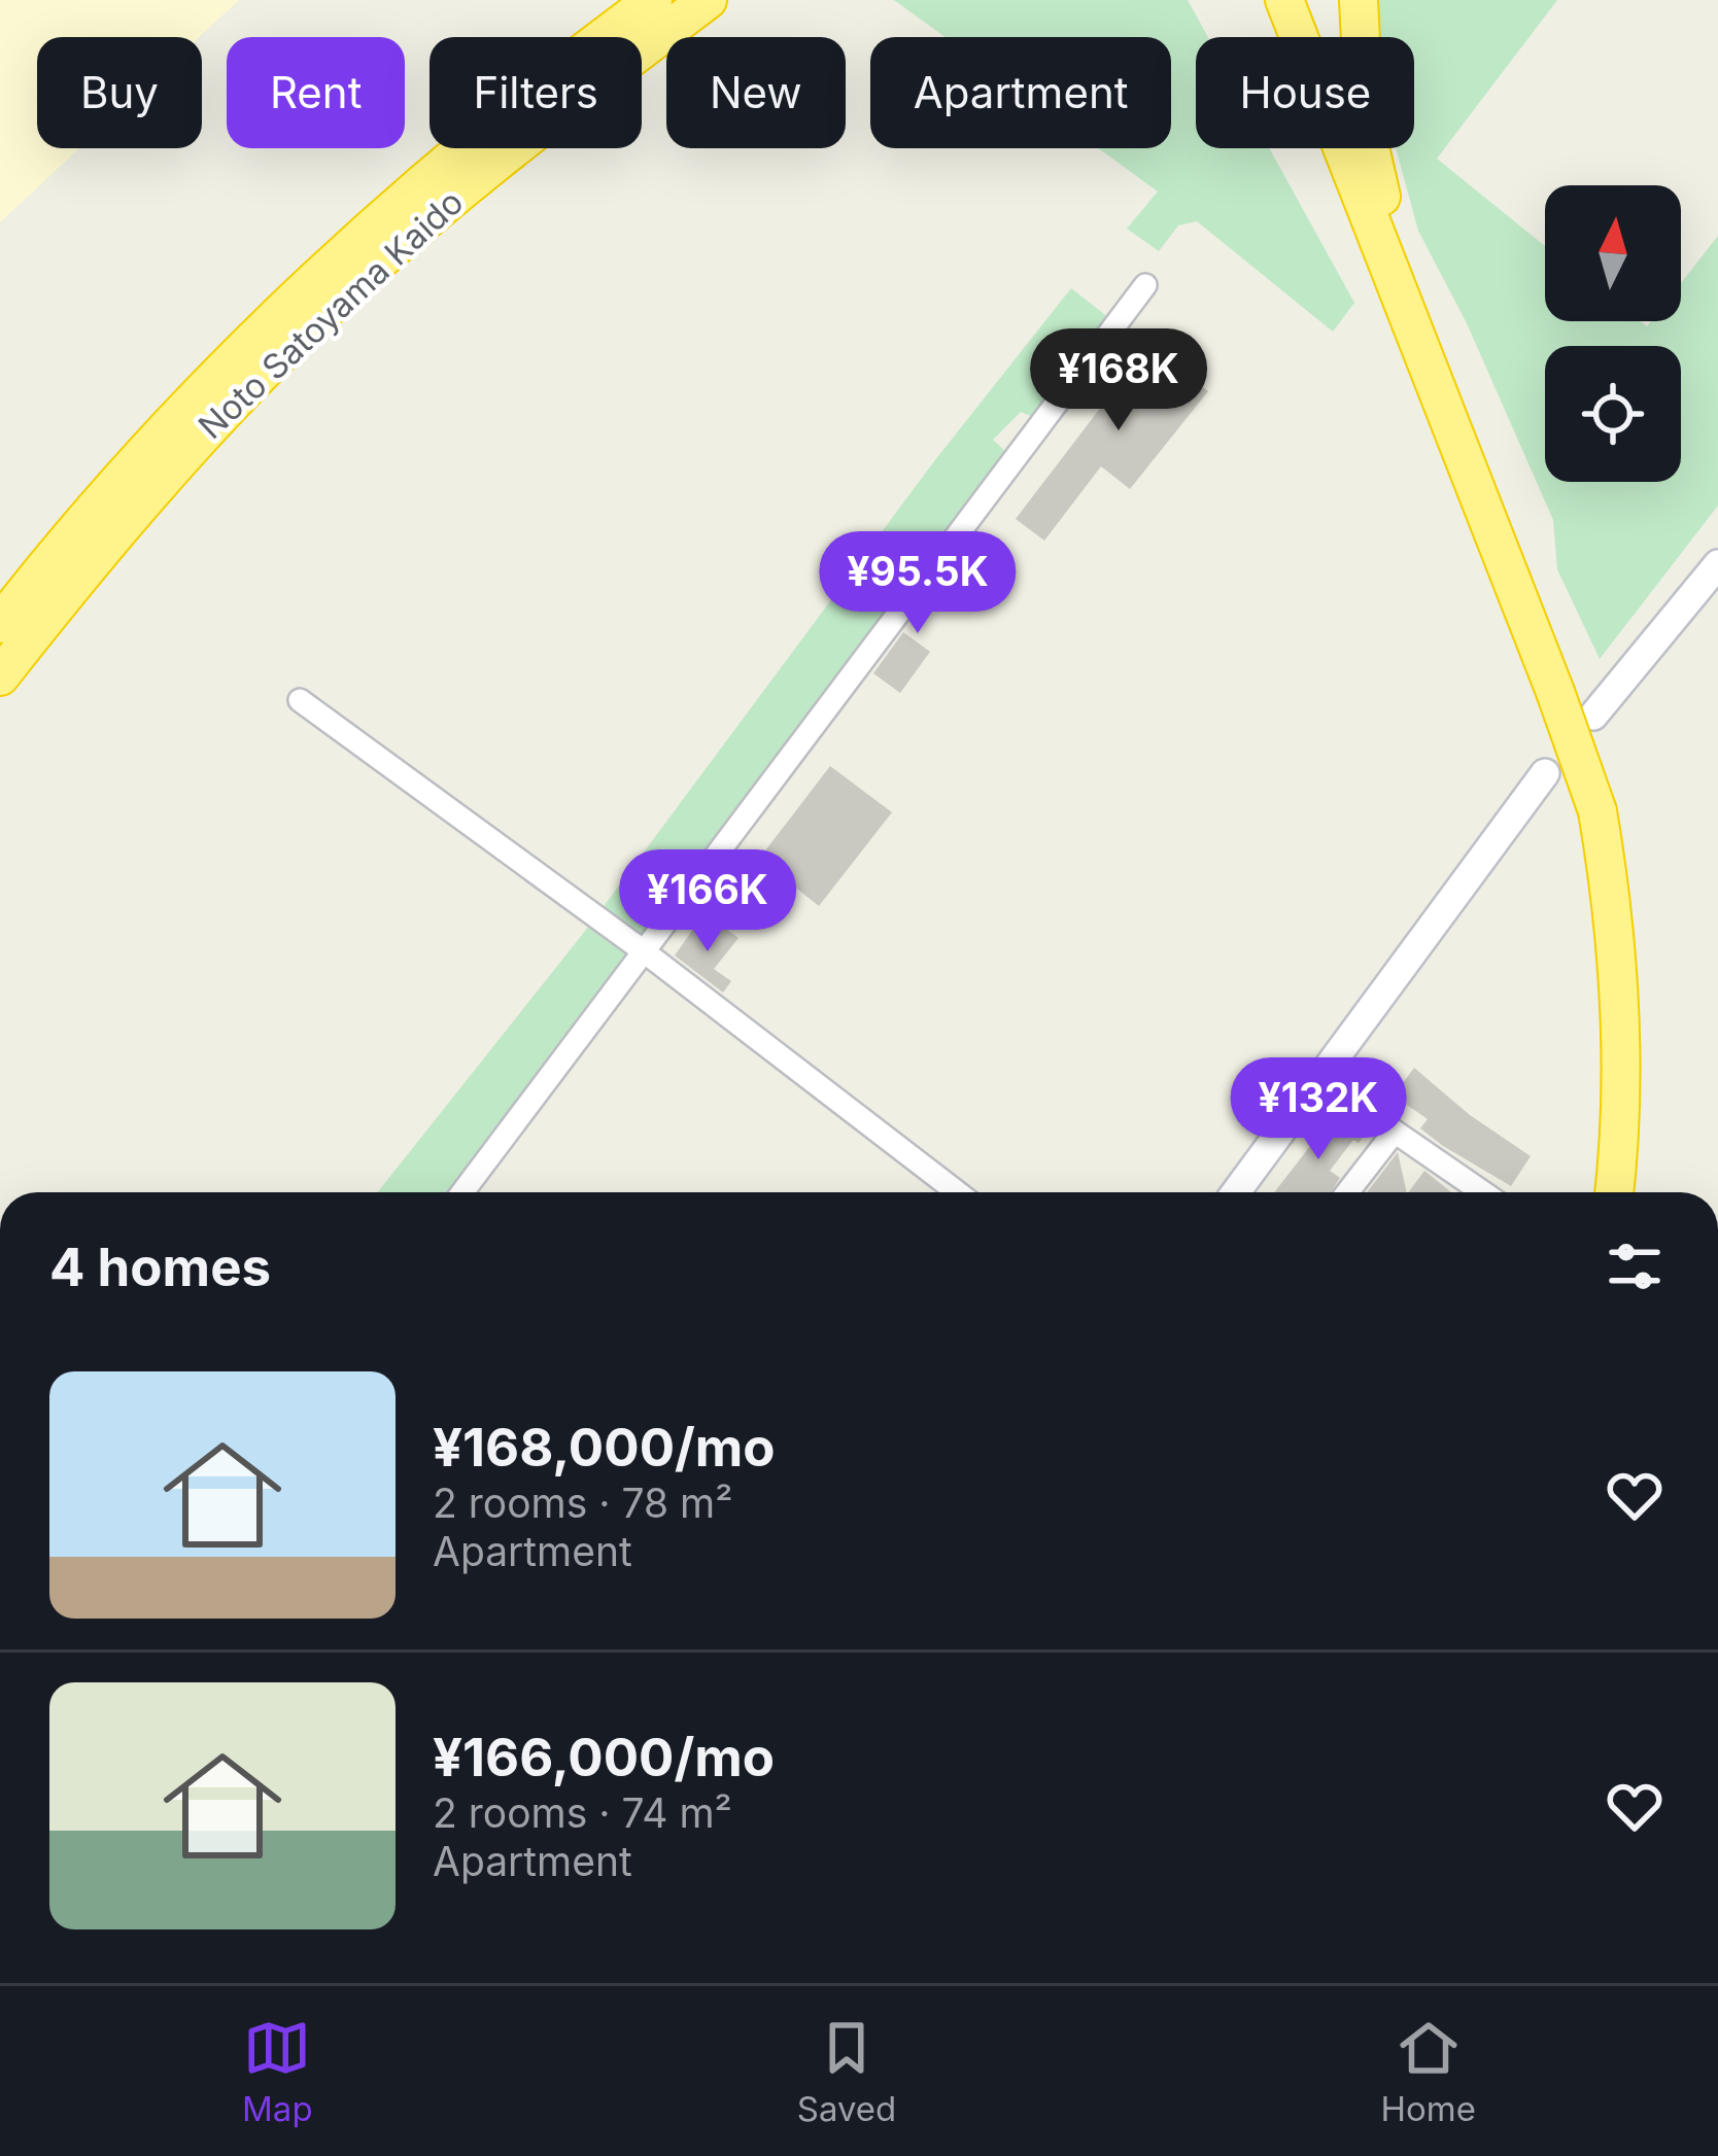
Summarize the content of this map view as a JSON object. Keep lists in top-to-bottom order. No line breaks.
{"streets":{"highway":["Noto Satoyama Kaido"]},"north":"top","page":{"chip":["Buy","Rent","Filters","New","Apartment","House"],"price":["¥168K","¥95.5K","¥166K","¥132K"],"heading":"4 homes","list":[{"name":"¥168,000/mo","note":"2 rooms · 78 m² · Apartment"},{"name":"¥166,000/mo","note":"2 rooms · 74 m² · Apartment"}],"tabs":["Map","Saved","Home"]}}
